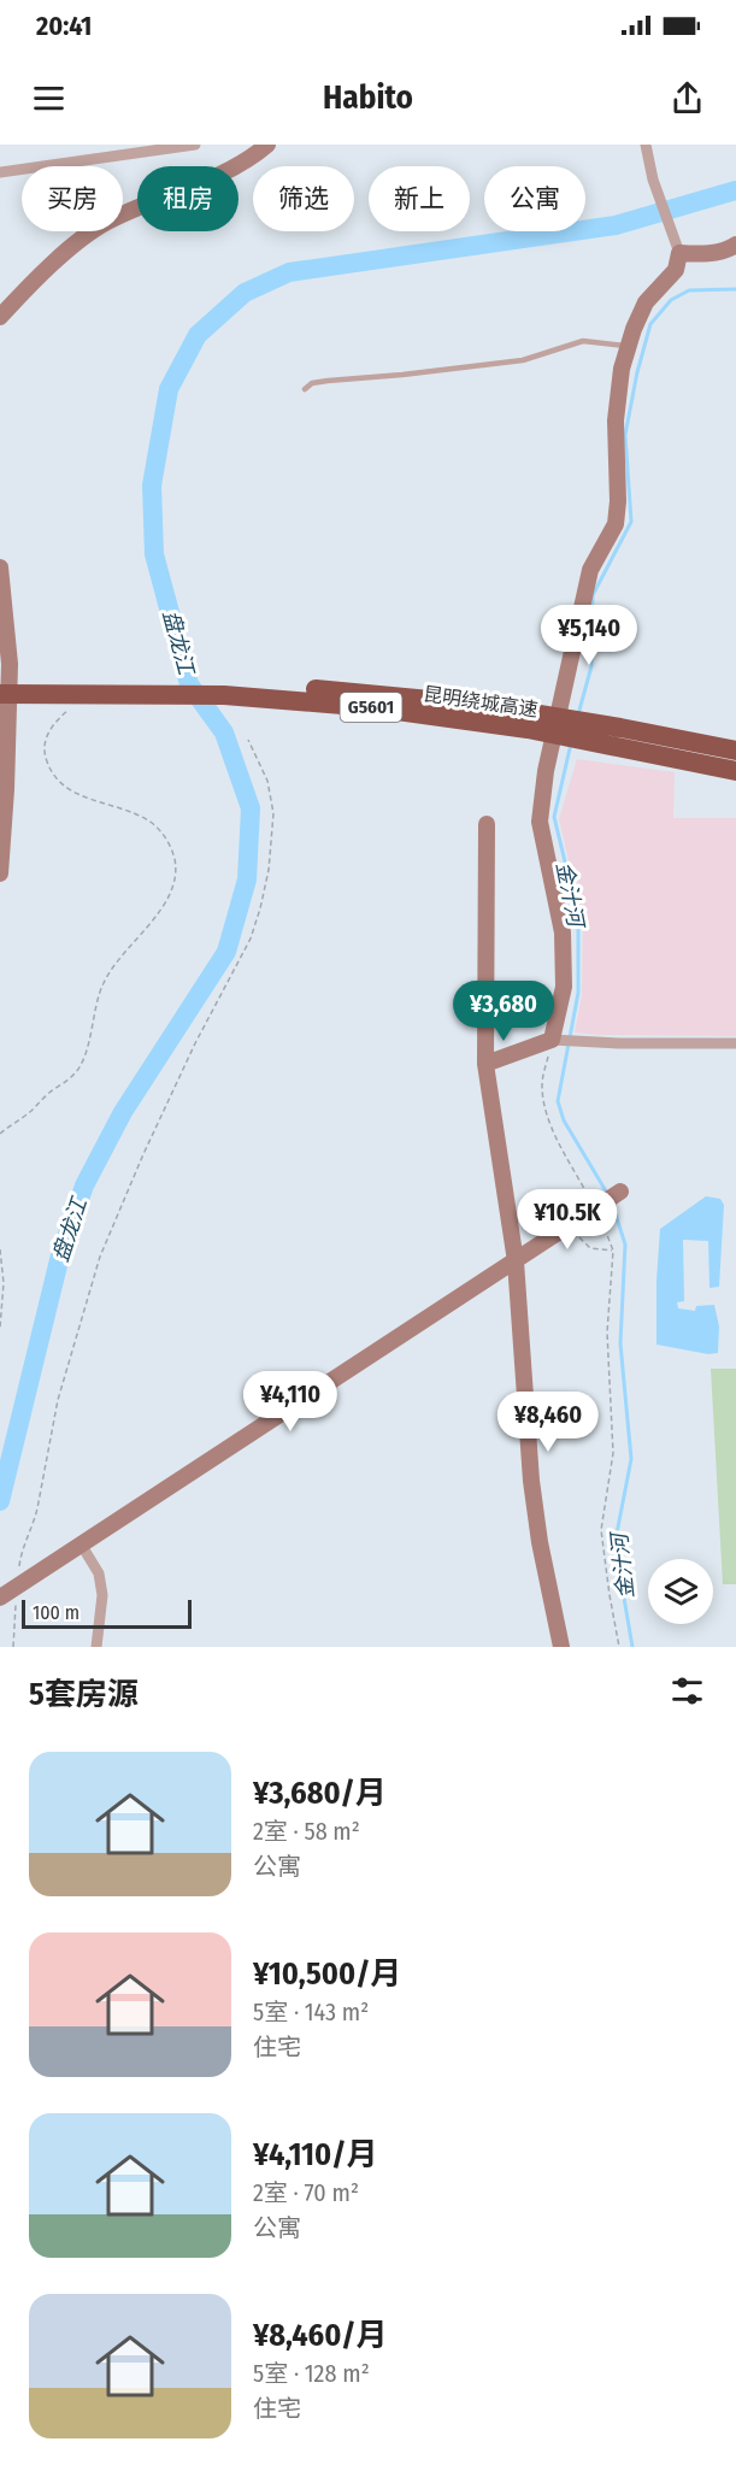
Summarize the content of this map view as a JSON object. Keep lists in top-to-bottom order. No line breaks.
{"streets":{"highway":["昆明绕城高速","G5601"]},"water":["盘龙江","金汁河"],"scale_bar":"100 m","page":{"status":"20:41","header":"Habito","chip":["买房","租房","筛选","新上","公寓"],"price":["¥5,140","¥3,680","¥10.5K","¥4,110","¥8,460"],"scale":"100 m","heading":"5套房源","list":[{"name":"¥3,680/月","note":"2室 · 58 m² · 公寓"},{"name":"¥10,500/月","note":"5室 · 143 m² · 住宅"},{"name":"¥4,110/月","note":"2室 · 70 m² · 公寓"},{"name":"¥8,460/月","note":"5室 · 128 m² · 住宅"}]}}
